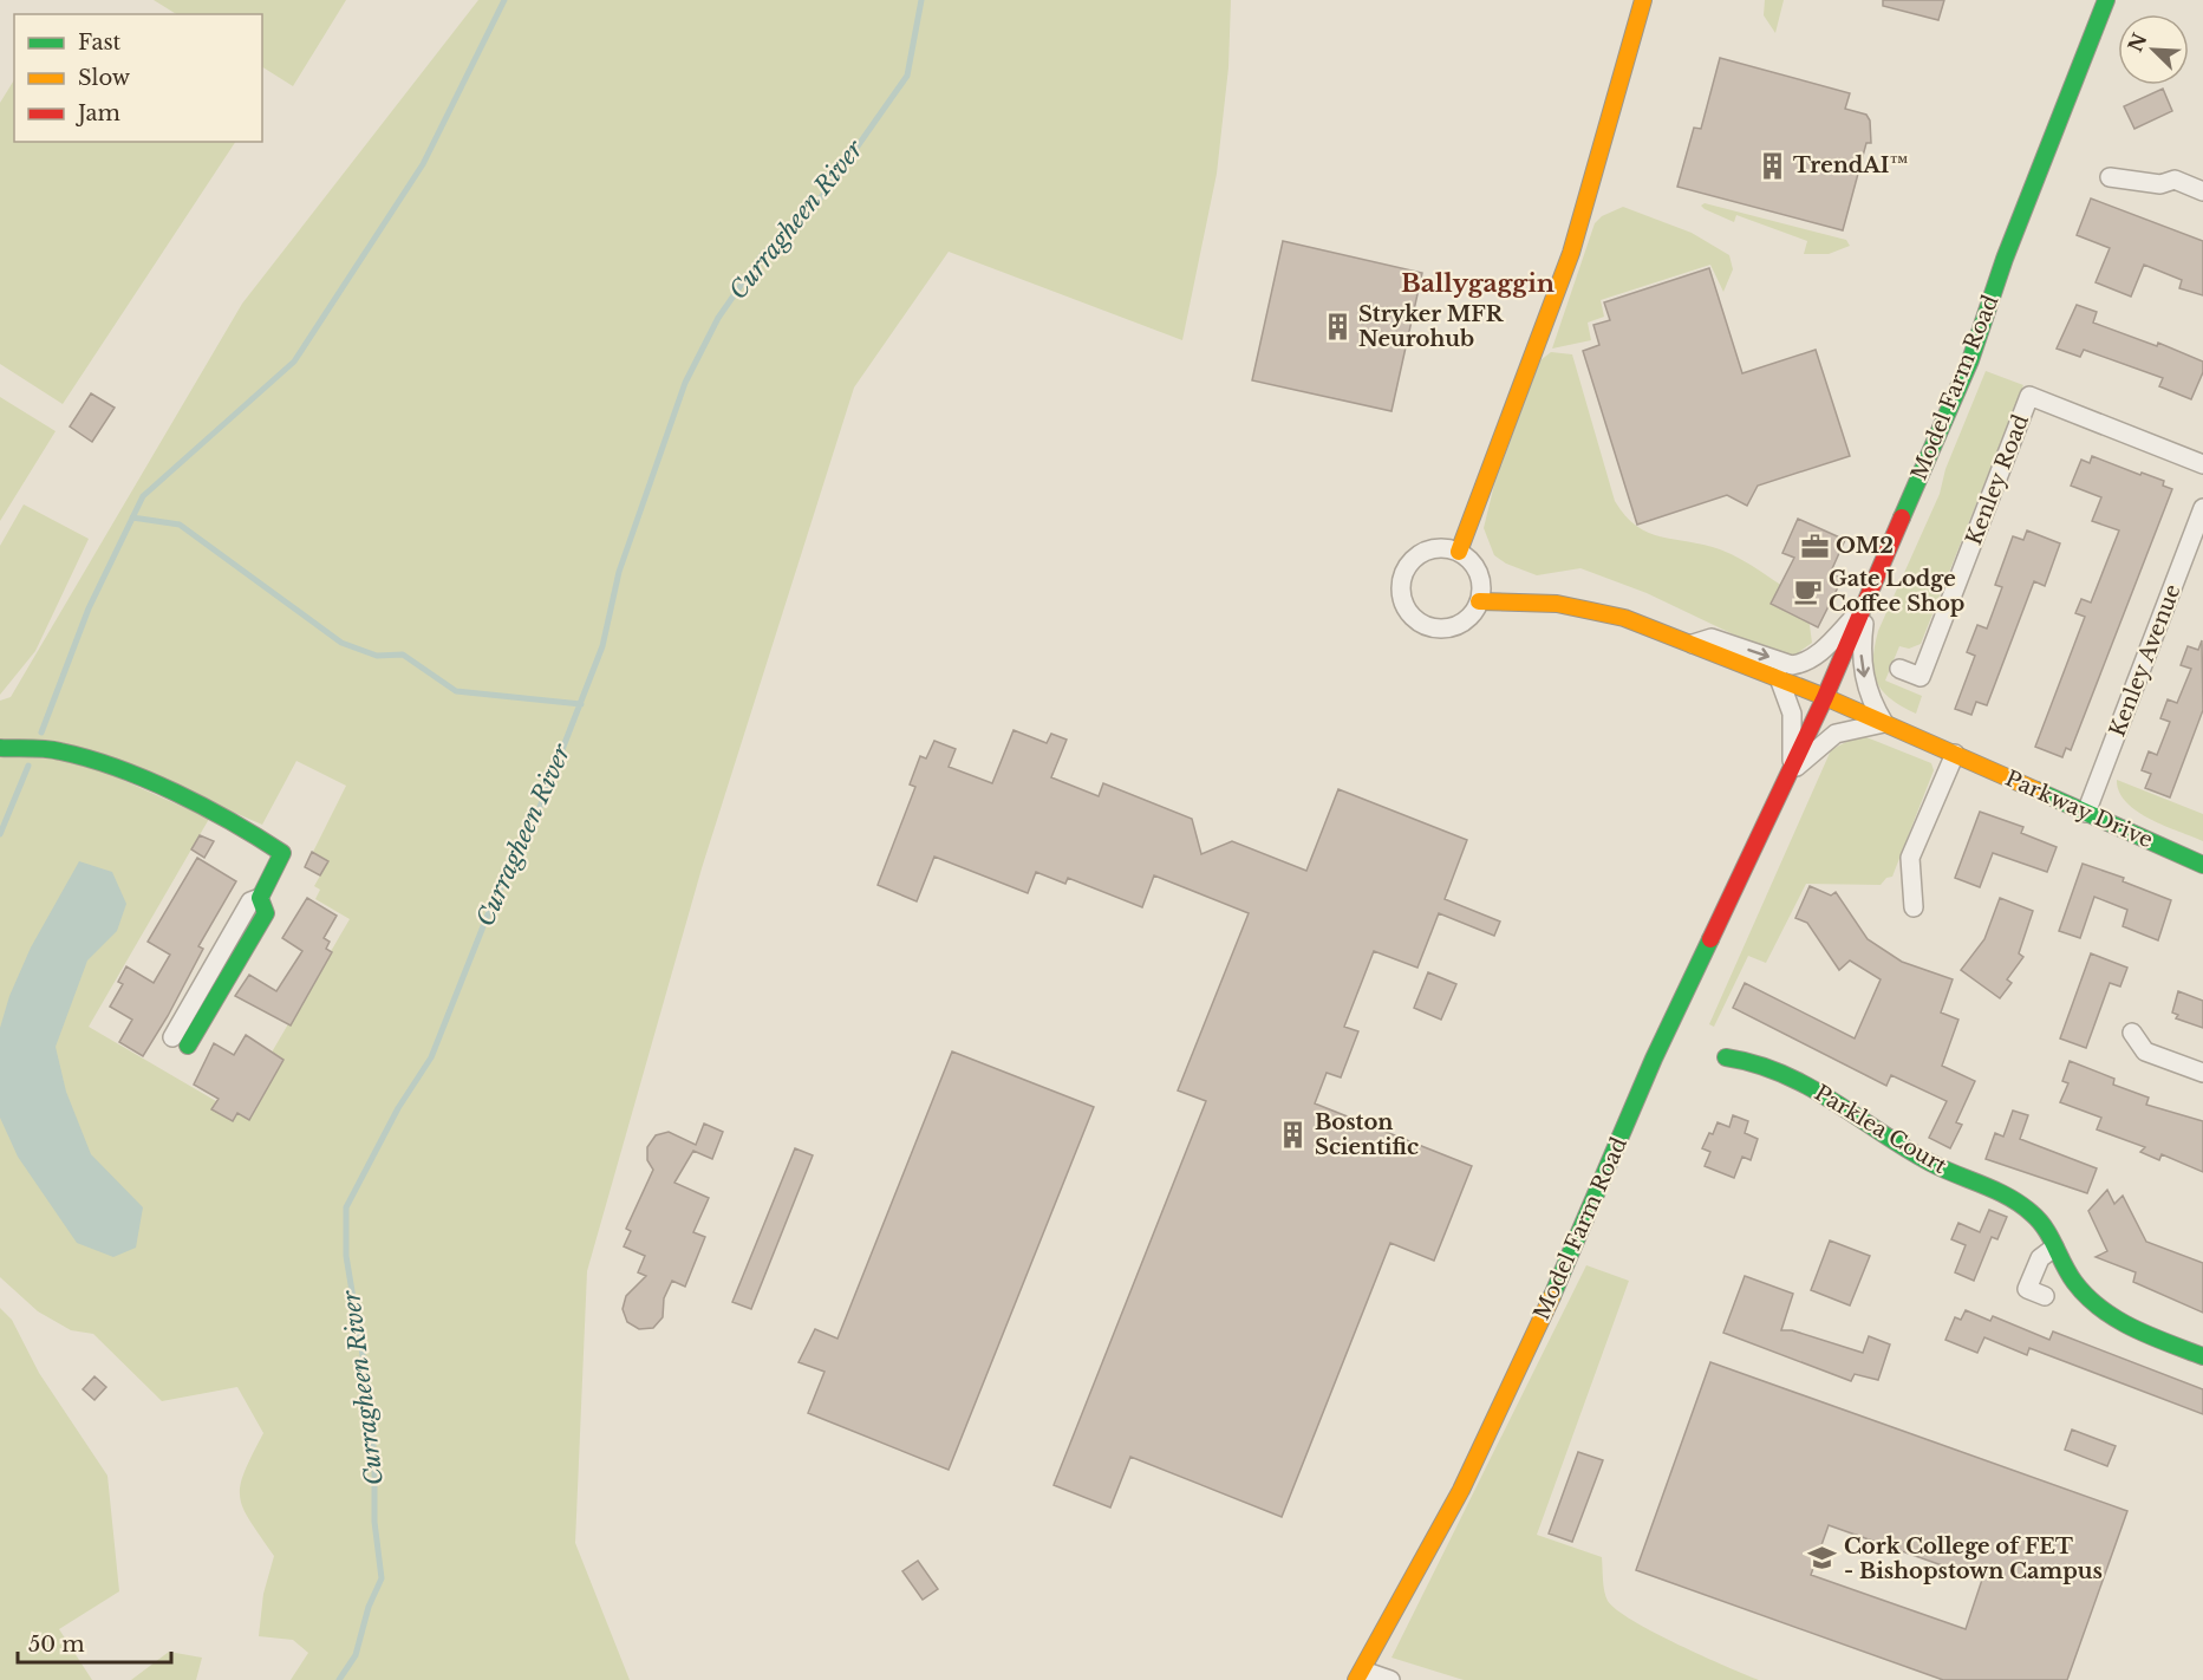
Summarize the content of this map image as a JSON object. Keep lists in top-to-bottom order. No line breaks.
{"streets":{"street":["Model Farm Road","Kenley Road","Kenley Avenue","Parkway Drive","Parklea Court"]},"crossings":[["Model Farm Road","Parkway Drive"],["Kenley Avenue","Parkway Drive"]],"districts":["Ballygaggin"],"water":["Curragheen River"],"places":{"building":["TrendAI™","Stryker MFR Neurohub","Boston Scientific"],"office":["OM2"],"cafe":["Gate Lodge Coffee Shop"],"school or university":["Cork College of FET - Bishopstown Campus"]},"legend":["Fast","Slow","Jam"],"scale_bar":"50 m","north":"top left"}
